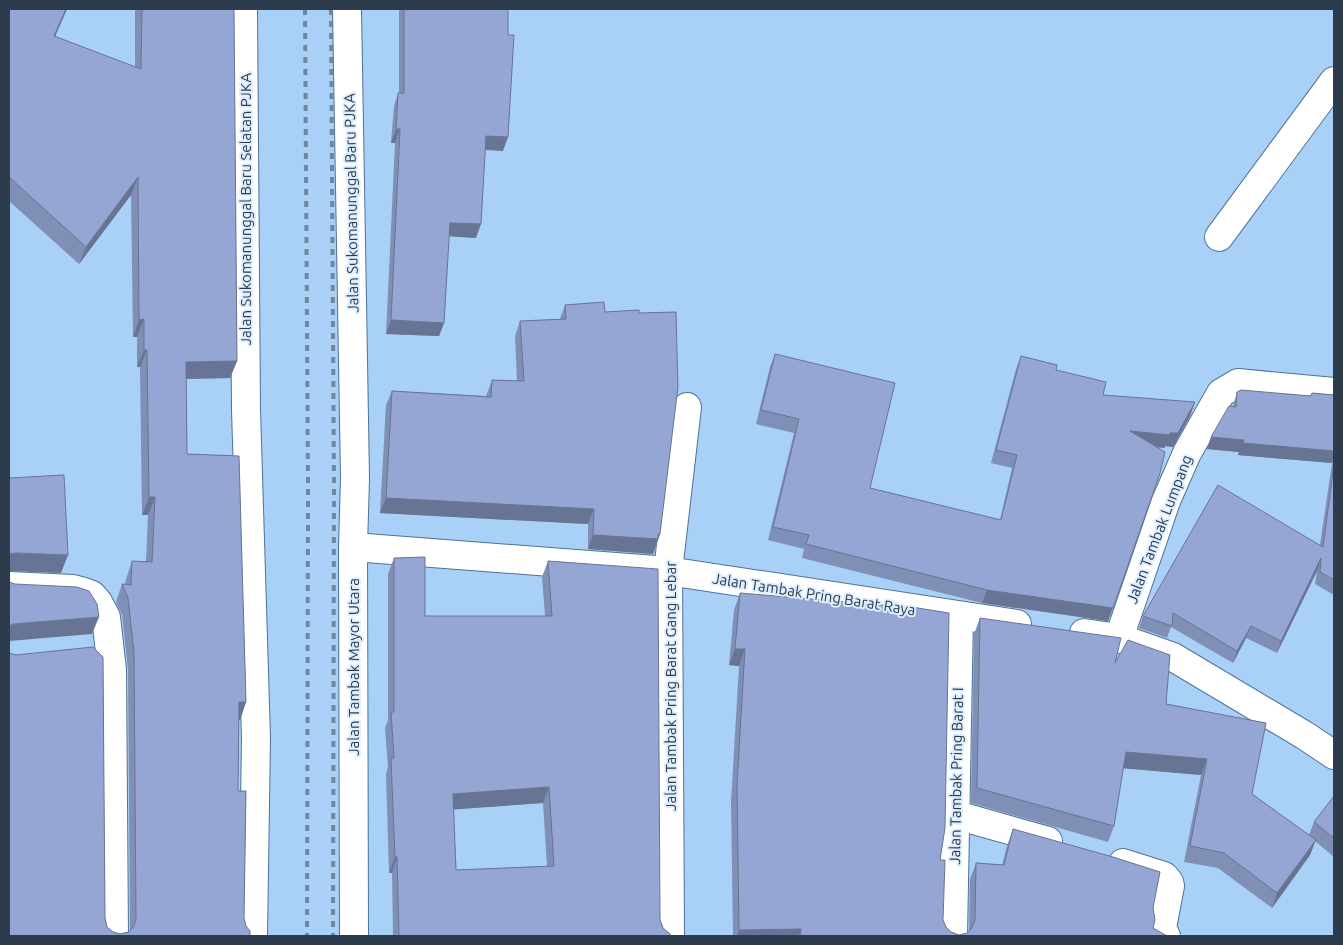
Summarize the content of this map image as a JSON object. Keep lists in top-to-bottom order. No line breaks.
{"streets":{"street":["Jalan Sukomanunggal Baru PJKA","Jalan Sukomanunggal Baru Selatan PJKA","Jalan Tambak Lumpang","Jalan Tambak Pring Barat Raya","Jalan Tambak Mayor Utara","Jalan Tambak Pring Barat Gang Lebar","Jalan Tambak Pring Barat I"]},"crossings":[["Jalan Sukomanunggal Baru PJKA","Jalan Tambak Mayor Utara"],["Jalan Tambak Lumpang","Jalan Tambak Pring Barat Raya"],["Jalan Tambak Pring Barat Raya","Jalan Tambak Mayor Utara"],["Jalan Tambak Pring Barat Raya","Jalan Tambak Pring Barat Gang Lebar"],["Jalan Tambak Pring Barat Raya","Jalan Tambak Pring Barat I"]]}
